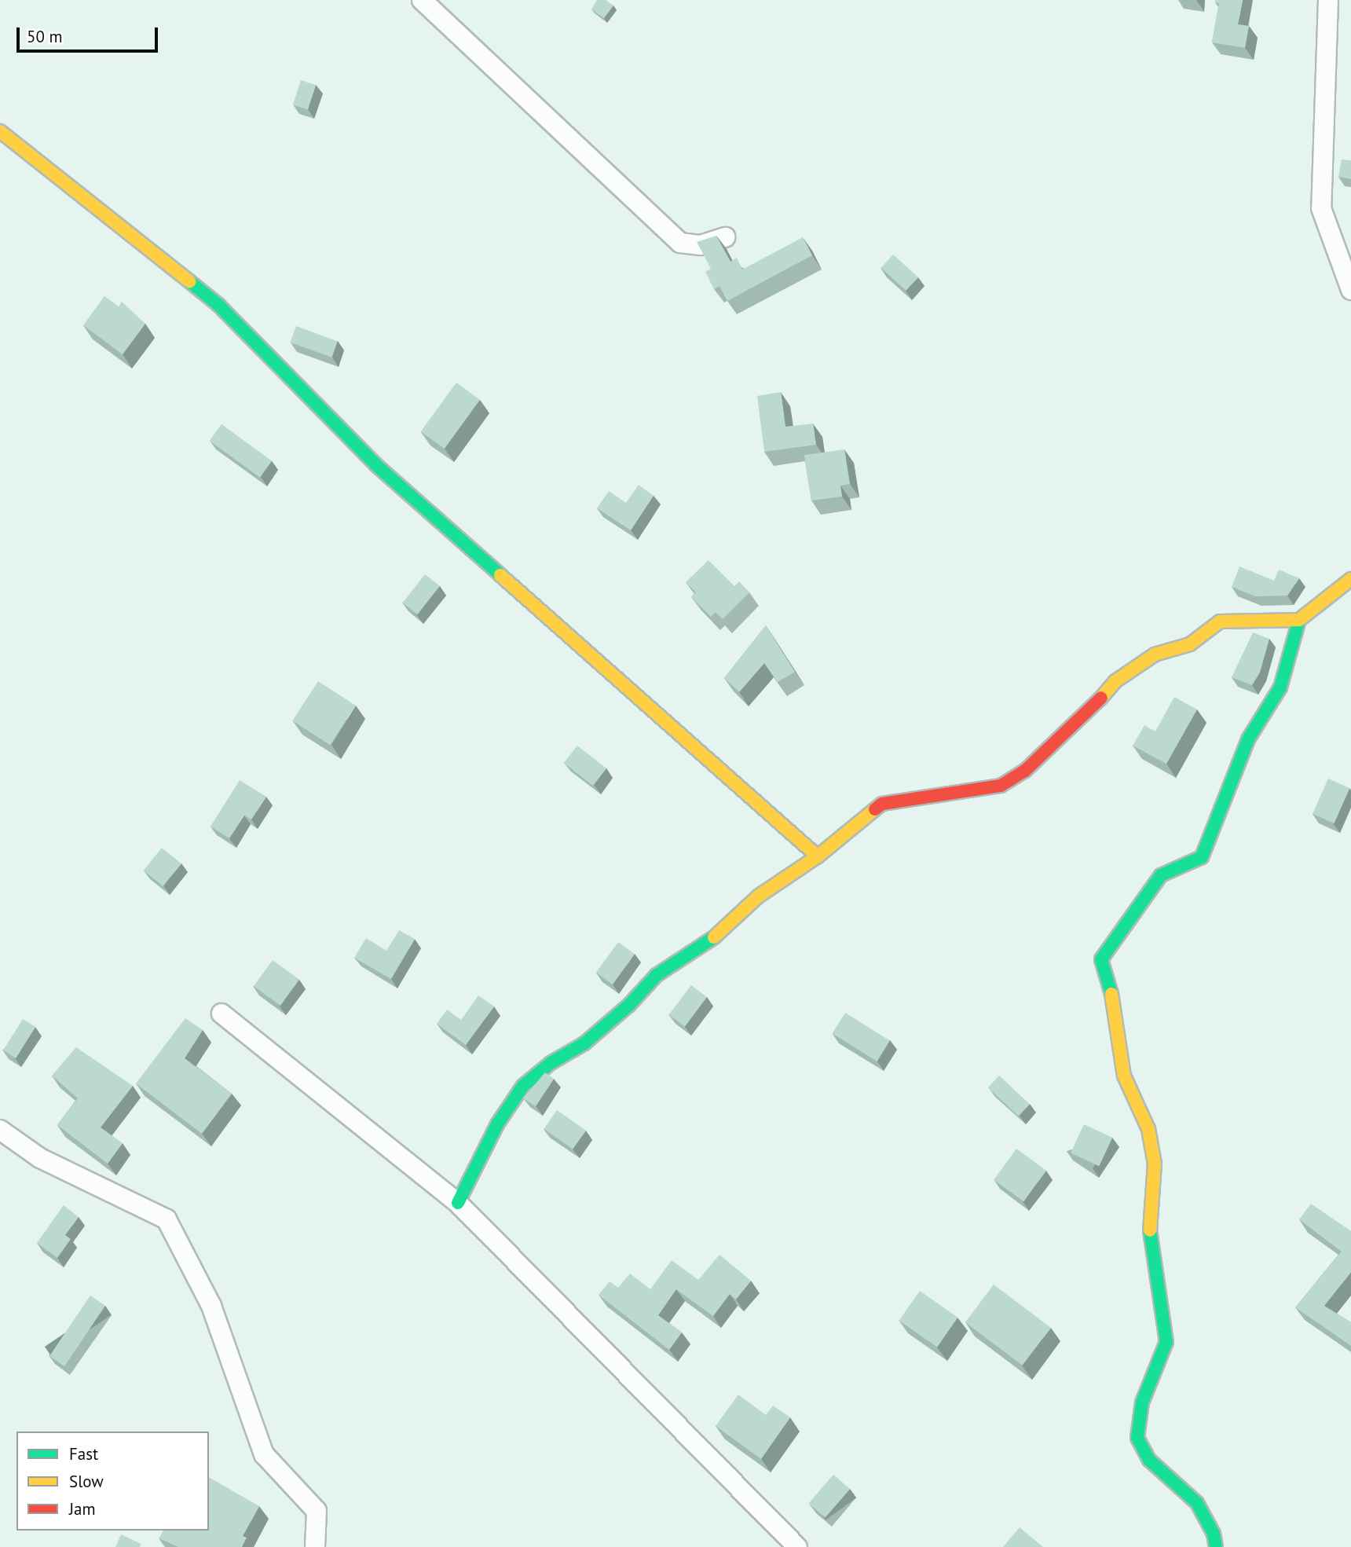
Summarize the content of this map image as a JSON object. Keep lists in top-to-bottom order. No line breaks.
{"legend":["Fast","Slow","Jam"],"scale_bar":"50 m"}
